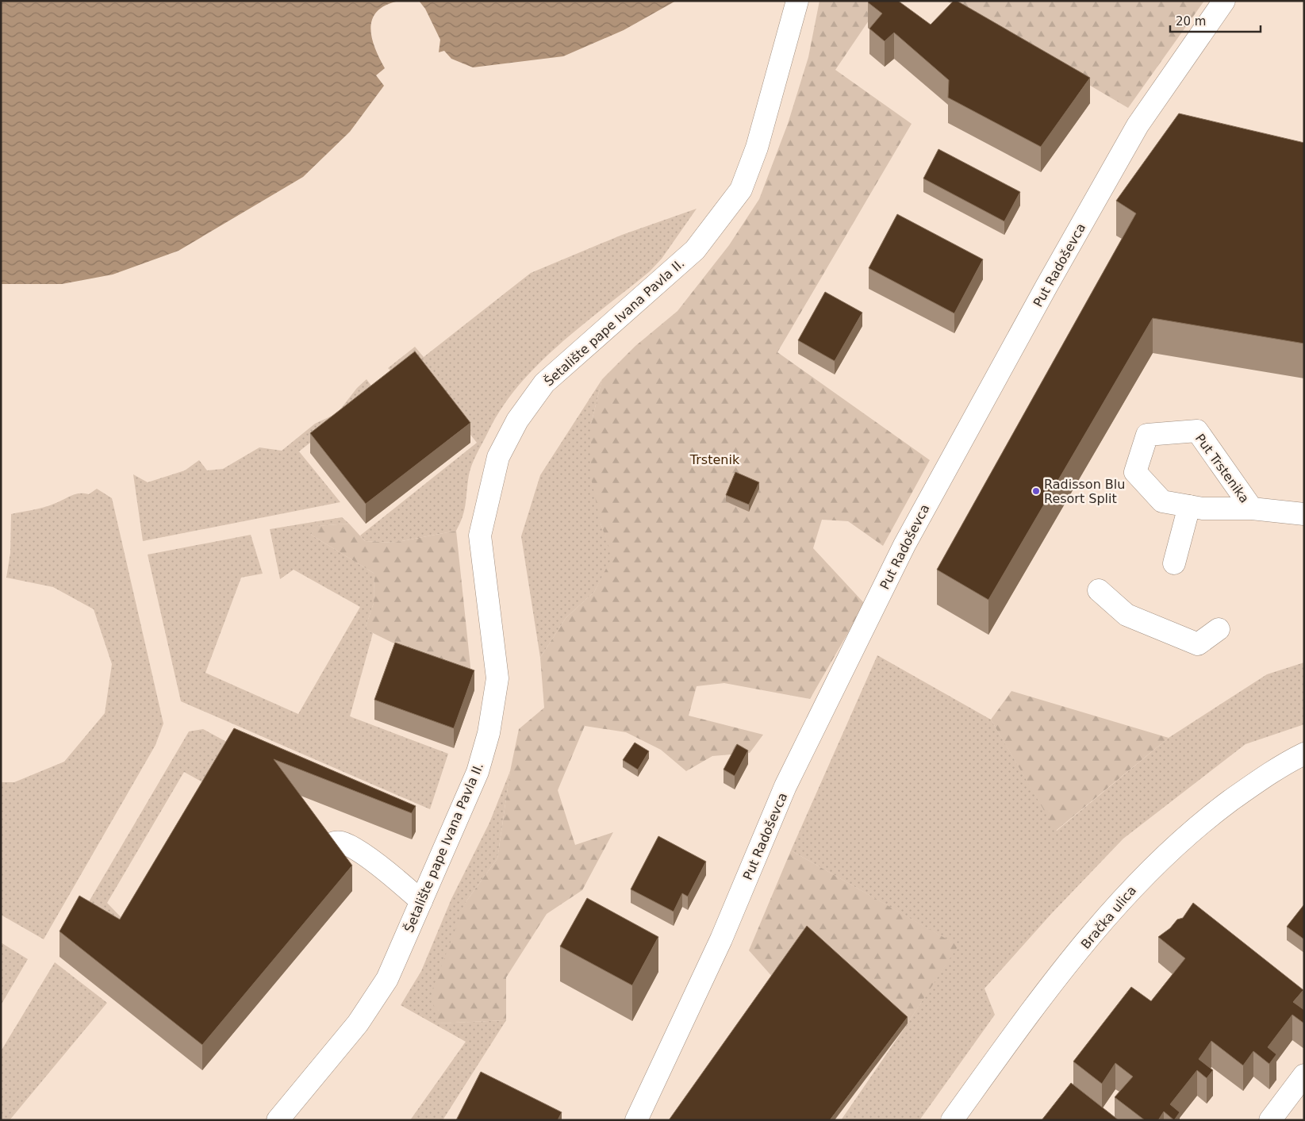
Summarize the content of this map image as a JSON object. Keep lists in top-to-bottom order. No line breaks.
{"streets":{"street":["Put Radoševca","Šetalište pape Ivana Pavla II.","Put Trstenika","Bračka ulica"]},"parks":["Trstenik"],"places":["Radisson Blu Resort Split"],"scale_bar":"20 m"}
